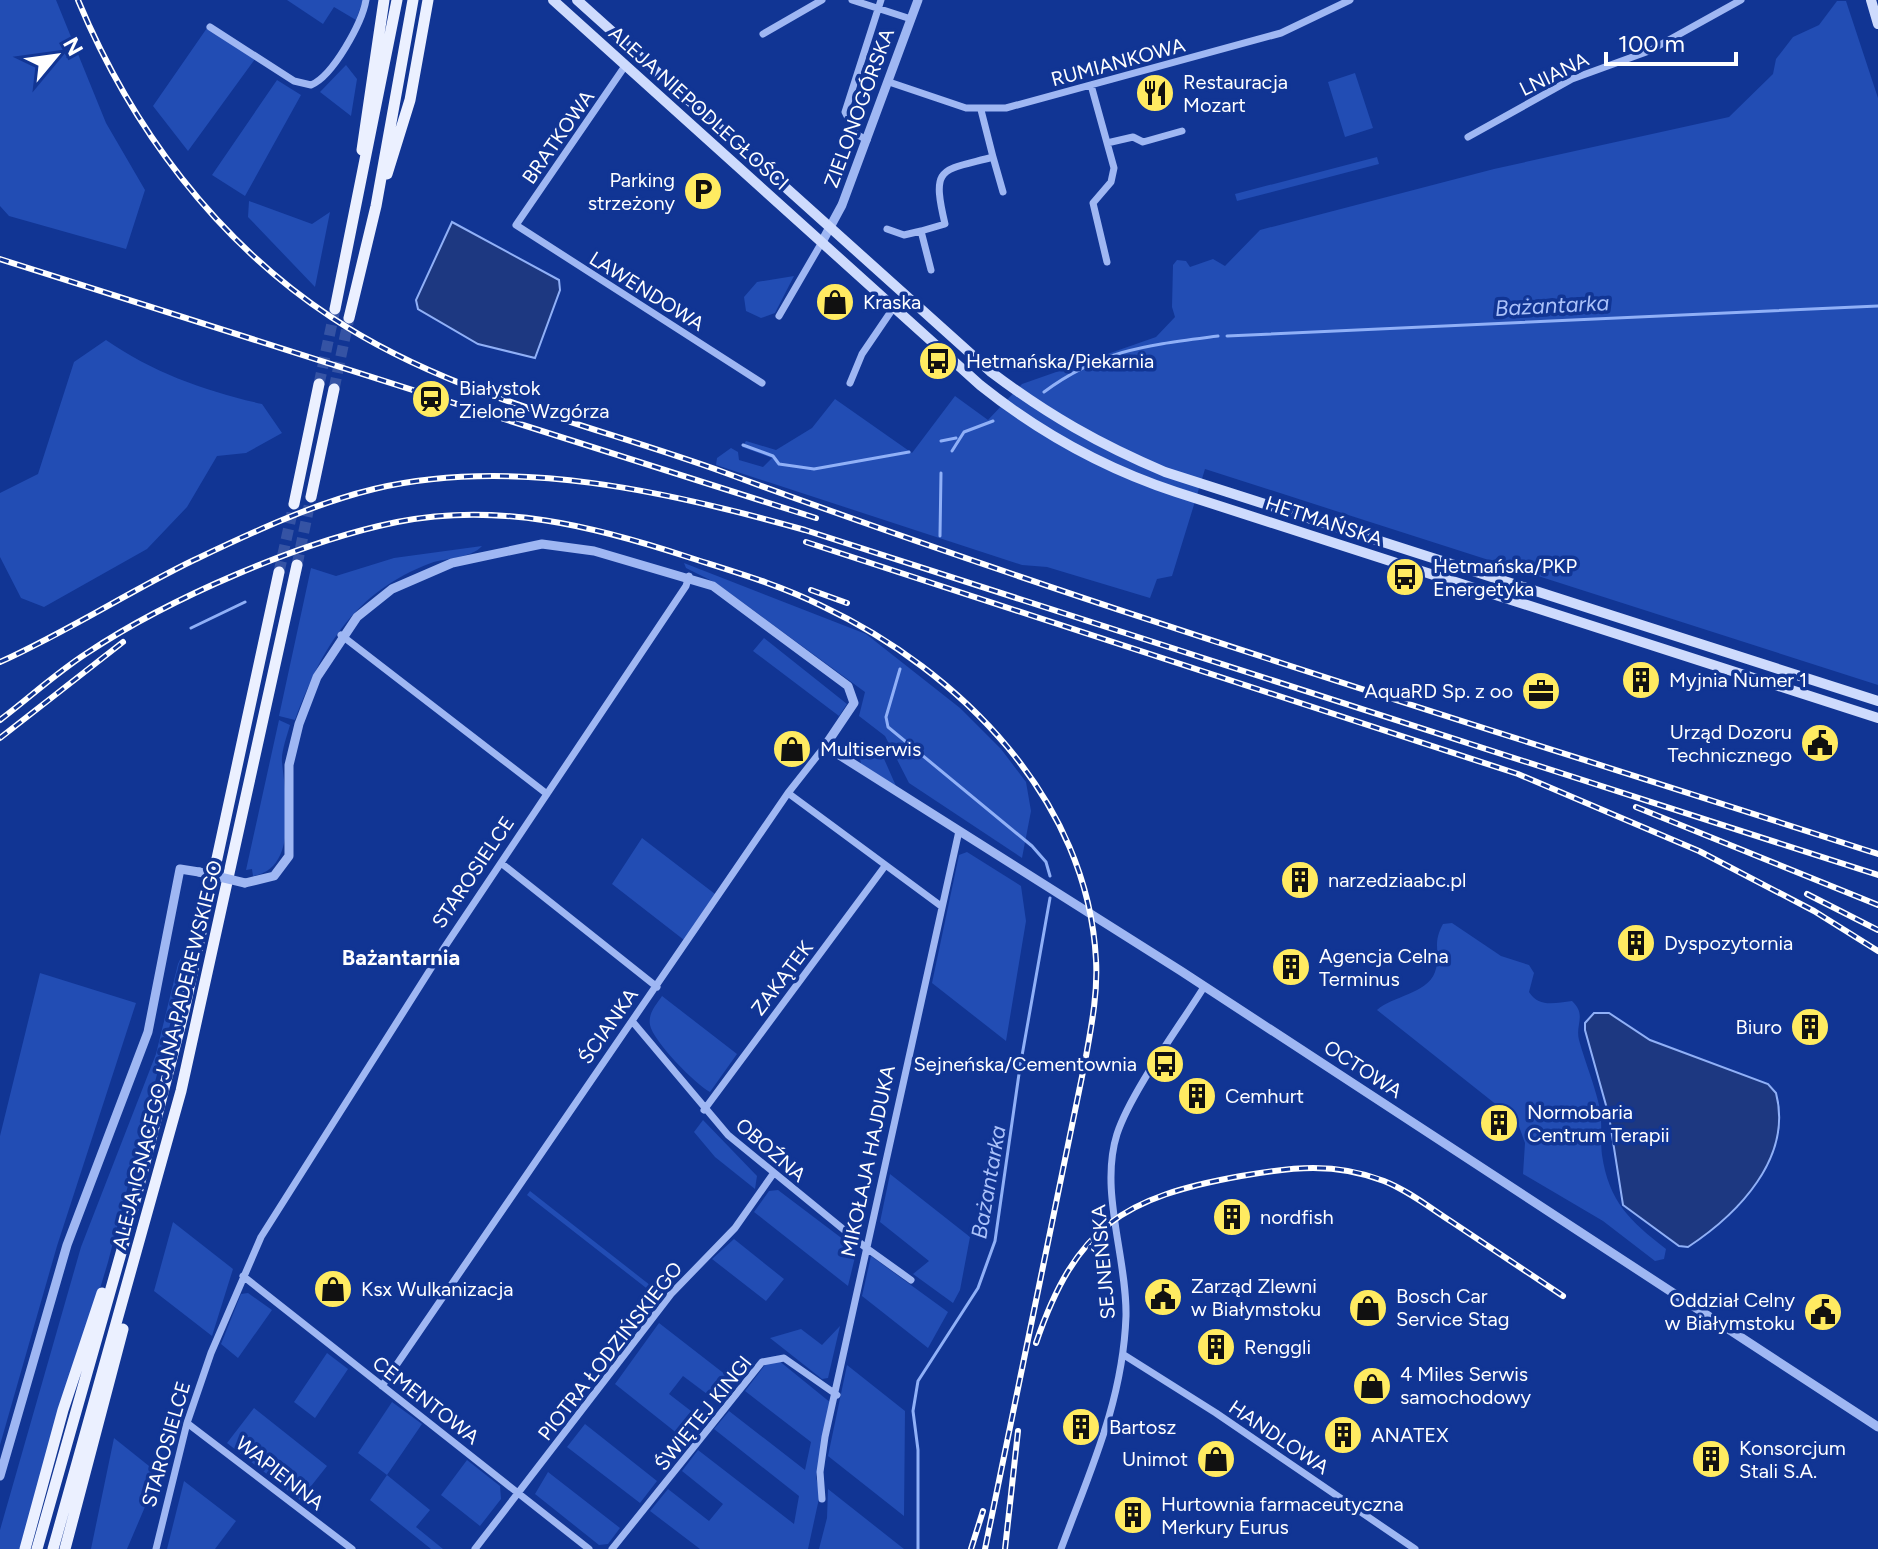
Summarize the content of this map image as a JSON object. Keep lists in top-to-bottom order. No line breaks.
{"streets":{"main road":["ALEJA NIEPODLEGŁOŚCI","HETMAŃSKA","ALEJA IGNACEGO JANA PADEREWSKIEGO"],"street":["RUMIANKOWA","LNIANA","ZIELONOGÓRSKA","BRATKOWA","LAWENDOWA","STAROSIELCE","ZAKĄTEK","ŚCIANKA","OCTOWA","OBOŹNA","MIKOŁAJA HAJDUKA","SEJNEŃSKA","PIOTRA ŁODZIŃSKIEGO","CEMENTOWA","ŚWIĘTEJ KINGI","HANDLOWA","WAPIENNA"]},"crossings":[["RUMIANKOWA","ZIELONOGÓRSKA"],["ALEJA NIEPODLEGŁOŚCI","ZIELONOGÓRSKA"],["ALEJA NIEPODLEGŁOŚCI","BRATKOWA"],["ALEJA NIEPODLEGŁOŚCI","HETMAŃSKA"],["ZIELONOGÓRSKA","HETMAŃSKA"],["BRATKOWA","LAWENDOWA"],["STAROSIELCE","ŚCIANKA"],["STAROSIELCE","CEMENTOWA"],["STAROSIELCE","WAPIENNA"],["ZAKĄTEK","OBOŹNA"],["ŚCIANKA","OCTOWA"],["ŚCIANKA","OBOŹNA"],["ŚCIANKA","CEMENTOWA"],["OCTOWA","MIKOŁAJA HAJDUKA"],["OCTOWA","SEJNEŃSKA"],["OBOŹNA","MIKOŁAJA HAJDUKA"],["OBOŹNA","PIOTRA ŁODZIŃSKIEGO"],["MIKOŁAJA HAJDUKA","ŚWIĘTEJ KINGI"],["SEJNEŃSKA","HANDLOWA"],["PIOTRA ŁODZIŃSKIEGO","CEMENTOWA"]],"districts":["Bażantarnia"],"water":["Bażantarka"],"places":{"restaurant":["Restauracja Mozart"],"parking":["Parking strzeżony"],"shop":["Kraska","Multiserwis","Ksx Wulkanizacja","Bosch Car Service Stag","4 Miles Serwis samochodowy","Unimot"],"bus stop":["Hetmańska/Piekarnia","Hetmańska/PKP Energetyka","Sejneńska/Cementownia"],"station":["Białystok Zielone Wzgórza"],"building":["Myjnia Numer 1","narzedziaabc.pl","Dyspozytornia","Agencja Celna Terminus","Biuro","Cemhurt","Normobaria Centrum Terapii","nordfish","Renggli","Bartosz","ANATEX","Konsorcjum Stali S.A.","Hurtownia farmaceutyczna Merkury Eurus"],"office":["AquaRD Sp. z oo"],"public building":["Urząd Dozoru Technicznego","Zarząd Zlewni w Białymstoku","Oddział Celny w Białymstoku"]},"scale_bar":"100 m","north":"top right"}
